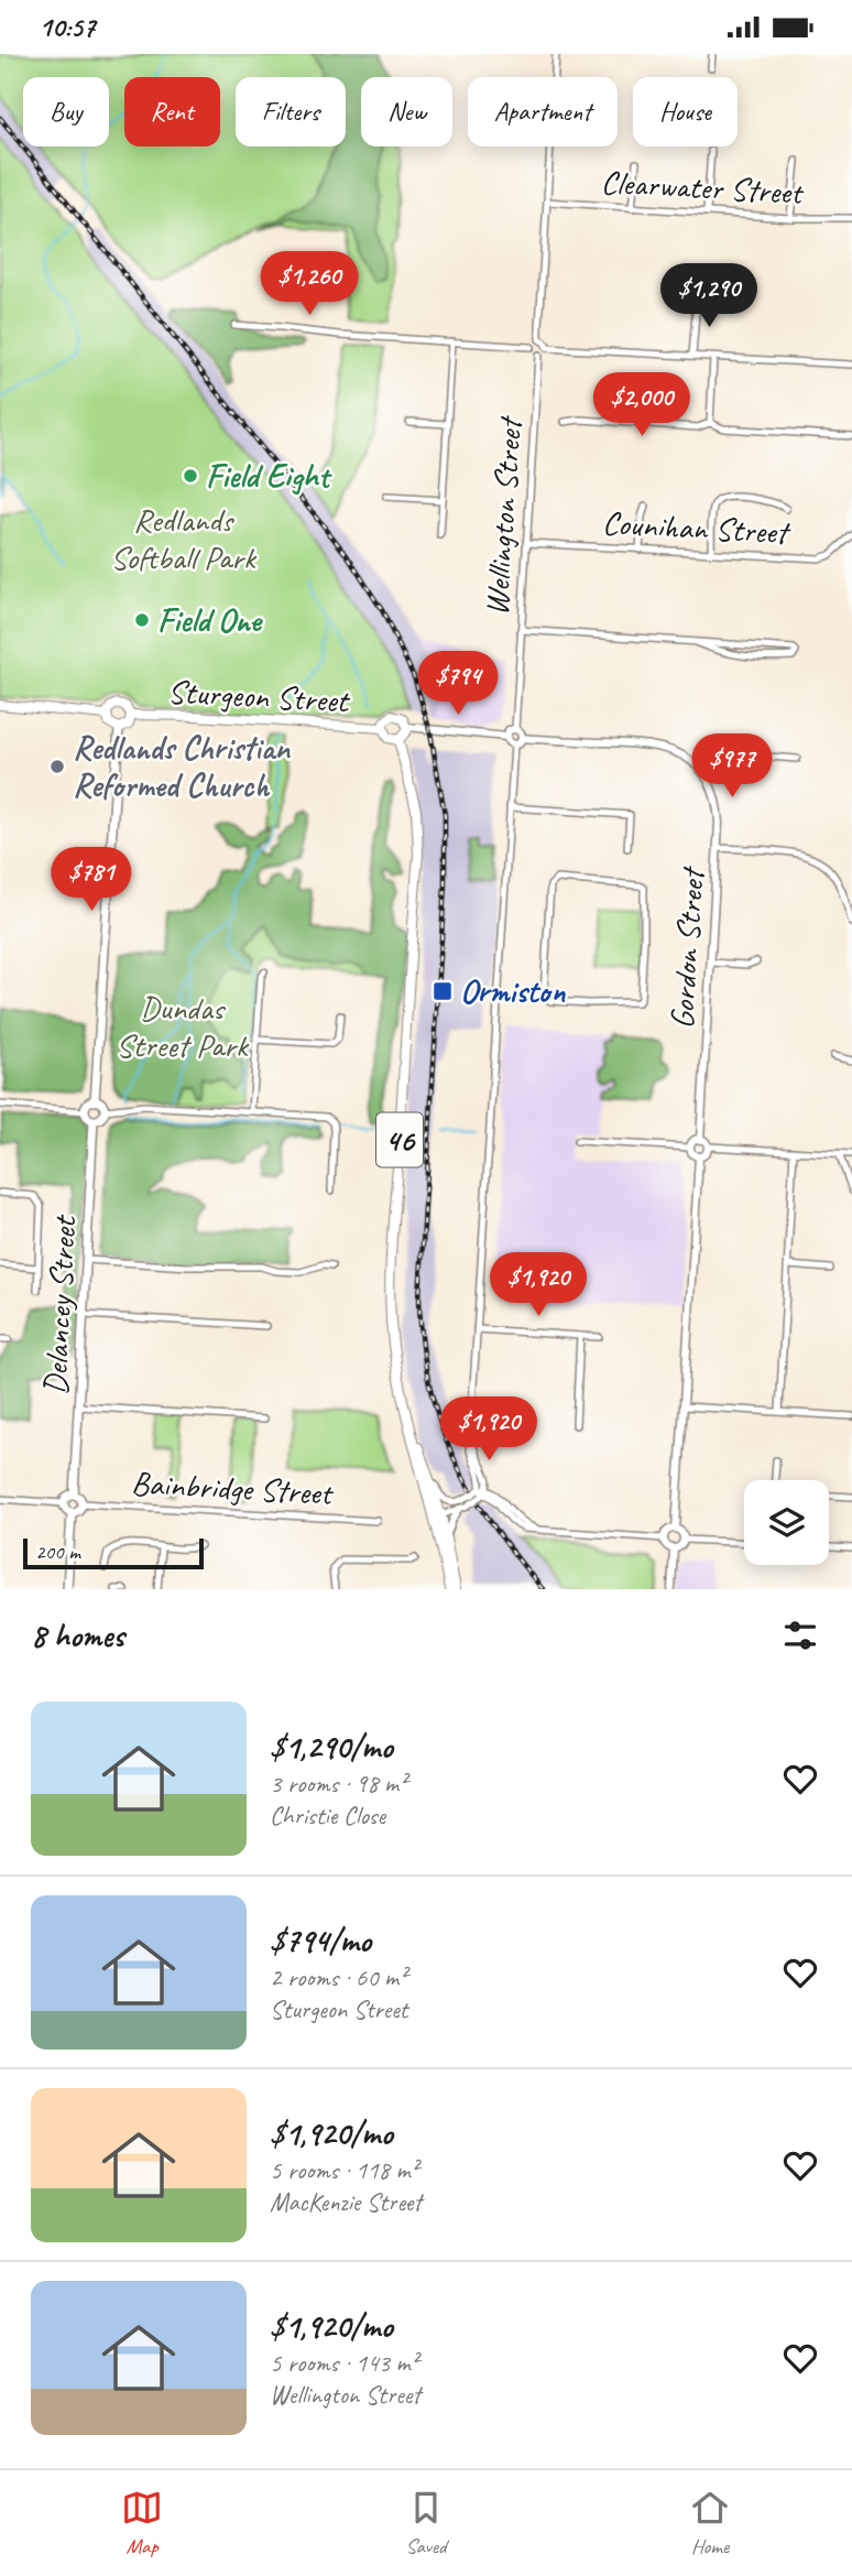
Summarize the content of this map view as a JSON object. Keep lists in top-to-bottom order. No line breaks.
{"streets":{"main road":["Sturgeon Street","46","Delancey Street"],"street":["Clearwater Street","Wellington Street","Counihan Street","Gordon Street","Bainbridge Street"]},"crossings":[["Wellington Street","Counihan Street"],["Wellington Street","Sturgeon Street"],["Sturgeon Street","46"],["Delancey Street","Bainbridge Street"]],"parks":["Redlands Softball Park","Dundas Street Park"],"places":{"other":["Field Eight","Field One","Redlands Christian Reformed Church"],"transit":["Ormiston"]},"scale_bar":"200 m","page":{"status":"10:57","chip":["Buy","Rent","Filters","New","Apartment","House"],"price":["$1,260","$1,290","$2,000","$794","$977","$781","$1,920","$1,920"],"scale":"200 m","heading":"8 homes","list":[{"name":"$1,290/mo","note":"3 rooms · 98 m² · Christie Close"},{"name":"$794/mo","note":"2 rooms · 60 m² · Sturgeon Street"},{"name":"$1,920/mo","note":"5 rooms · 118 m² · MacKenzie Street"},{"name":"$1,920/mo","note":"5 rooms · 143 m² · Wellington Street"}],"tabs":["Map","Saved","Home"]}}
